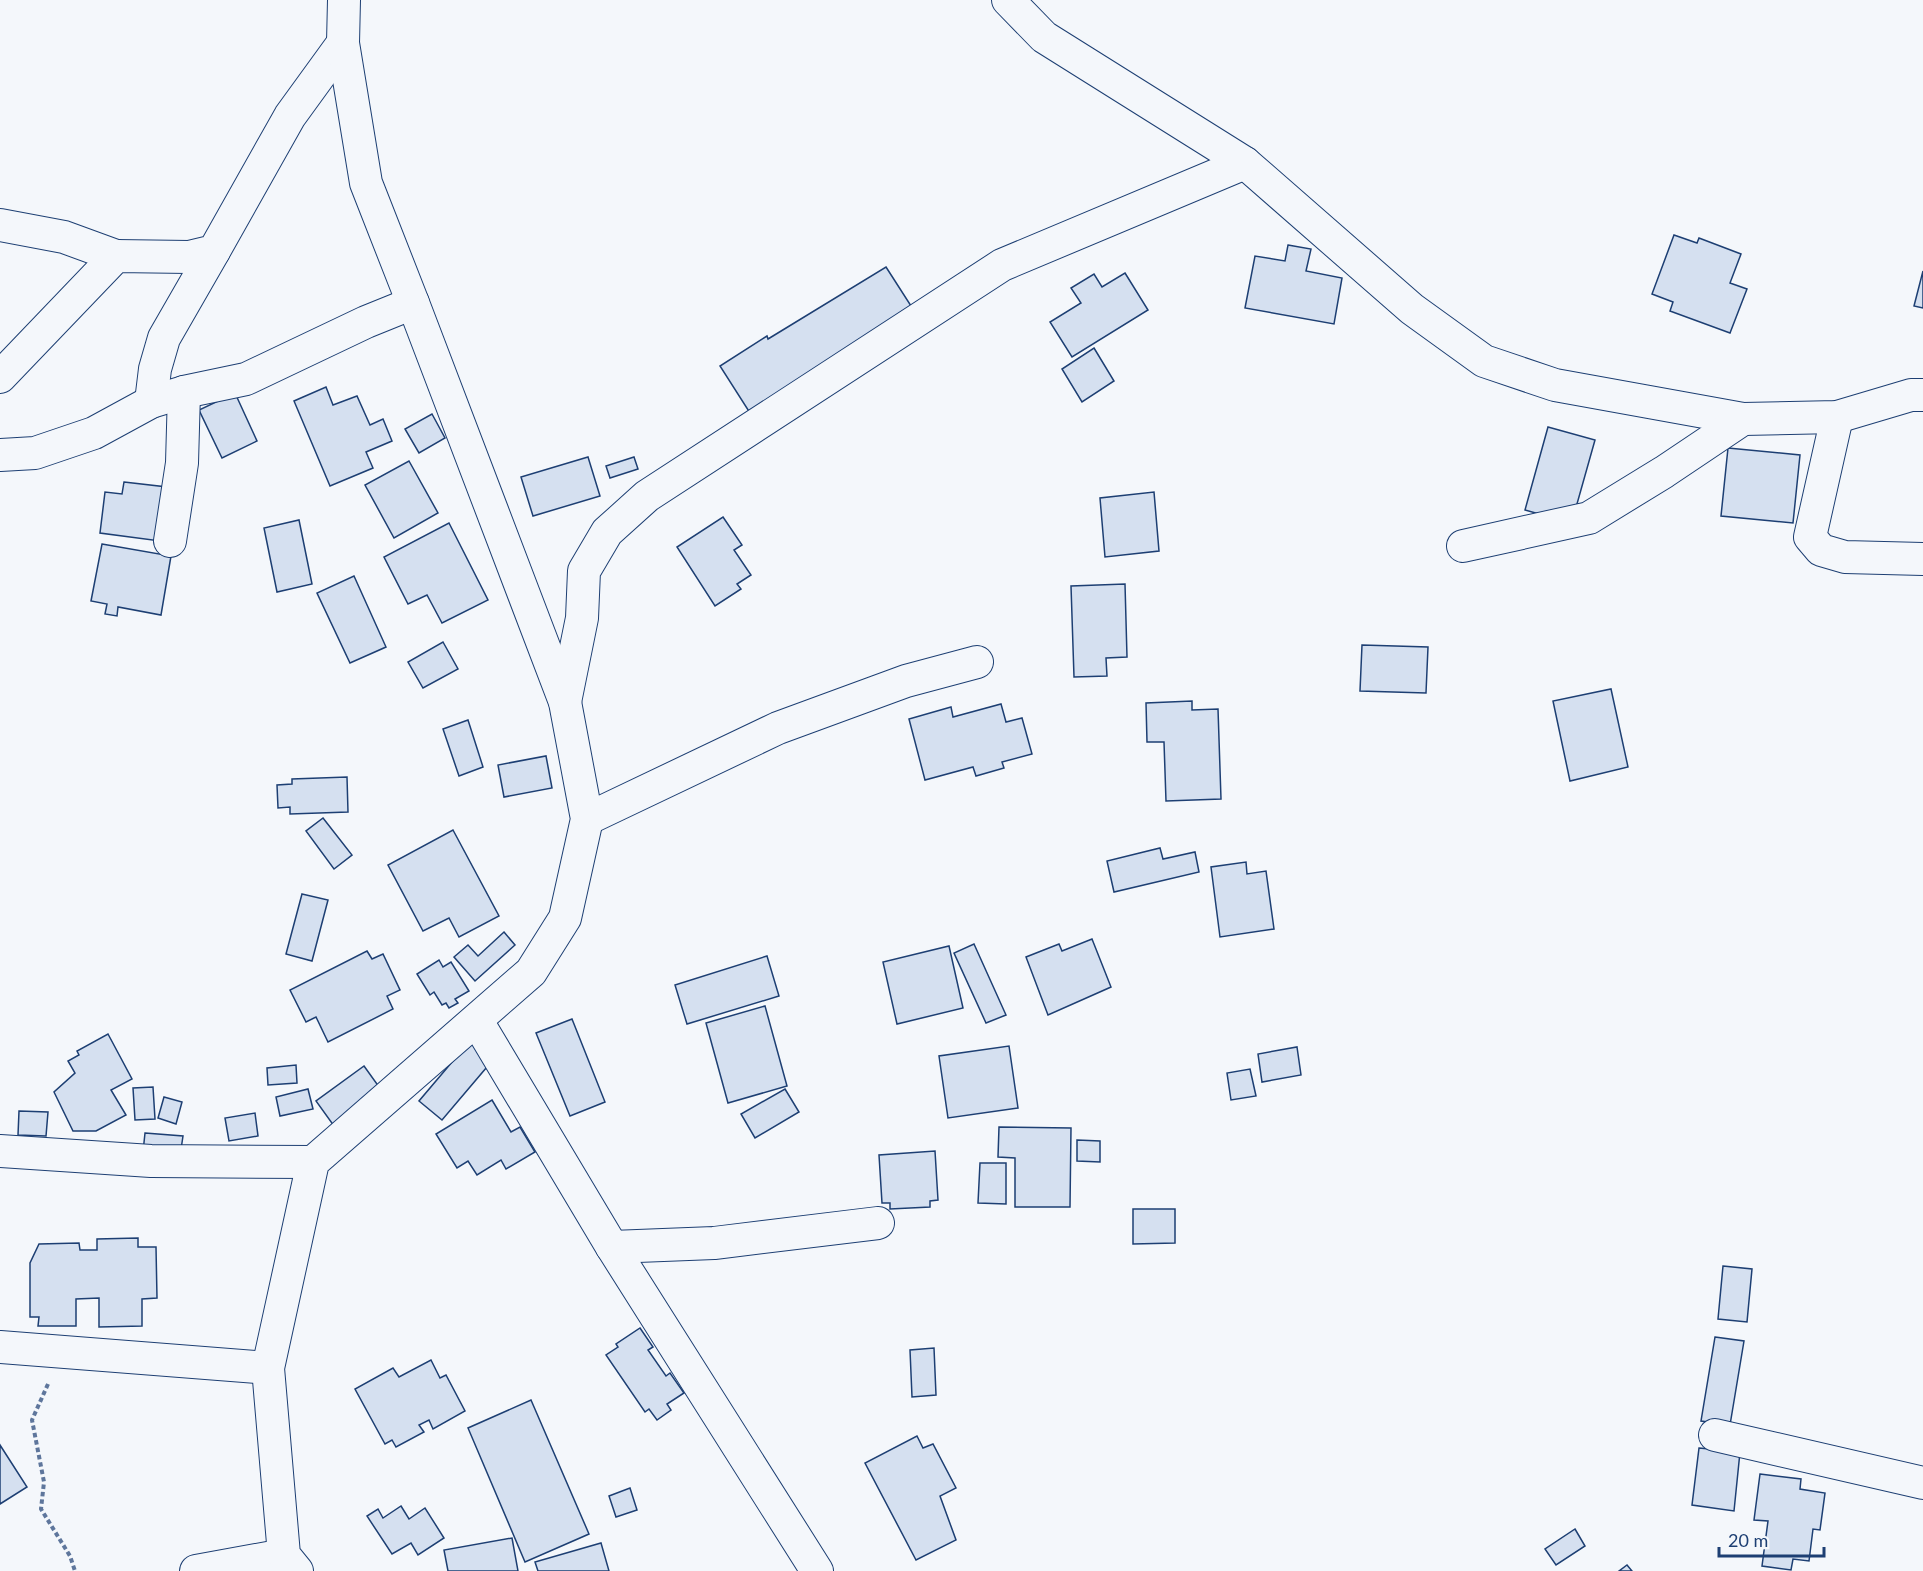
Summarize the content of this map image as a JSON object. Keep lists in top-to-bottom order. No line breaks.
{"scale_bar":"20 m"}
